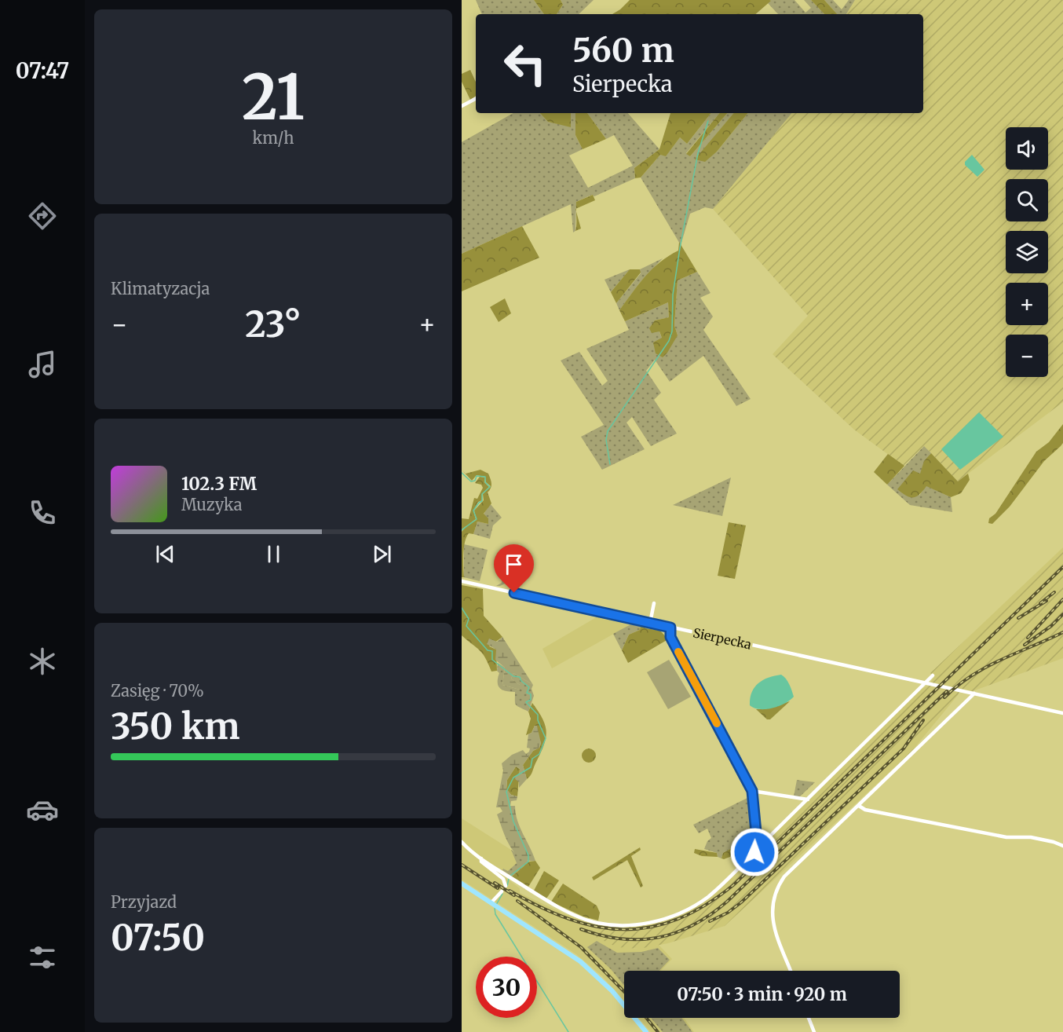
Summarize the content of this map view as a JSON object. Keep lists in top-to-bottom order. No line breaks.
{"streets":{"street":["Sierpecka"]},"page":{"tabs":"07:47","tile":[["21","km/h"],"Klimatyzacja",["Zasięg · 70%","350 km"],["Przyjazd","07:50"]],"turn":["560 m","Sierpecka"],"map_buttons":["+","−"],"heat":["−","23°","+"],"song":["102.3 FM","Muzyka"],"limit":"30","trip":"07:50 · 3 min · 920 m"}}
